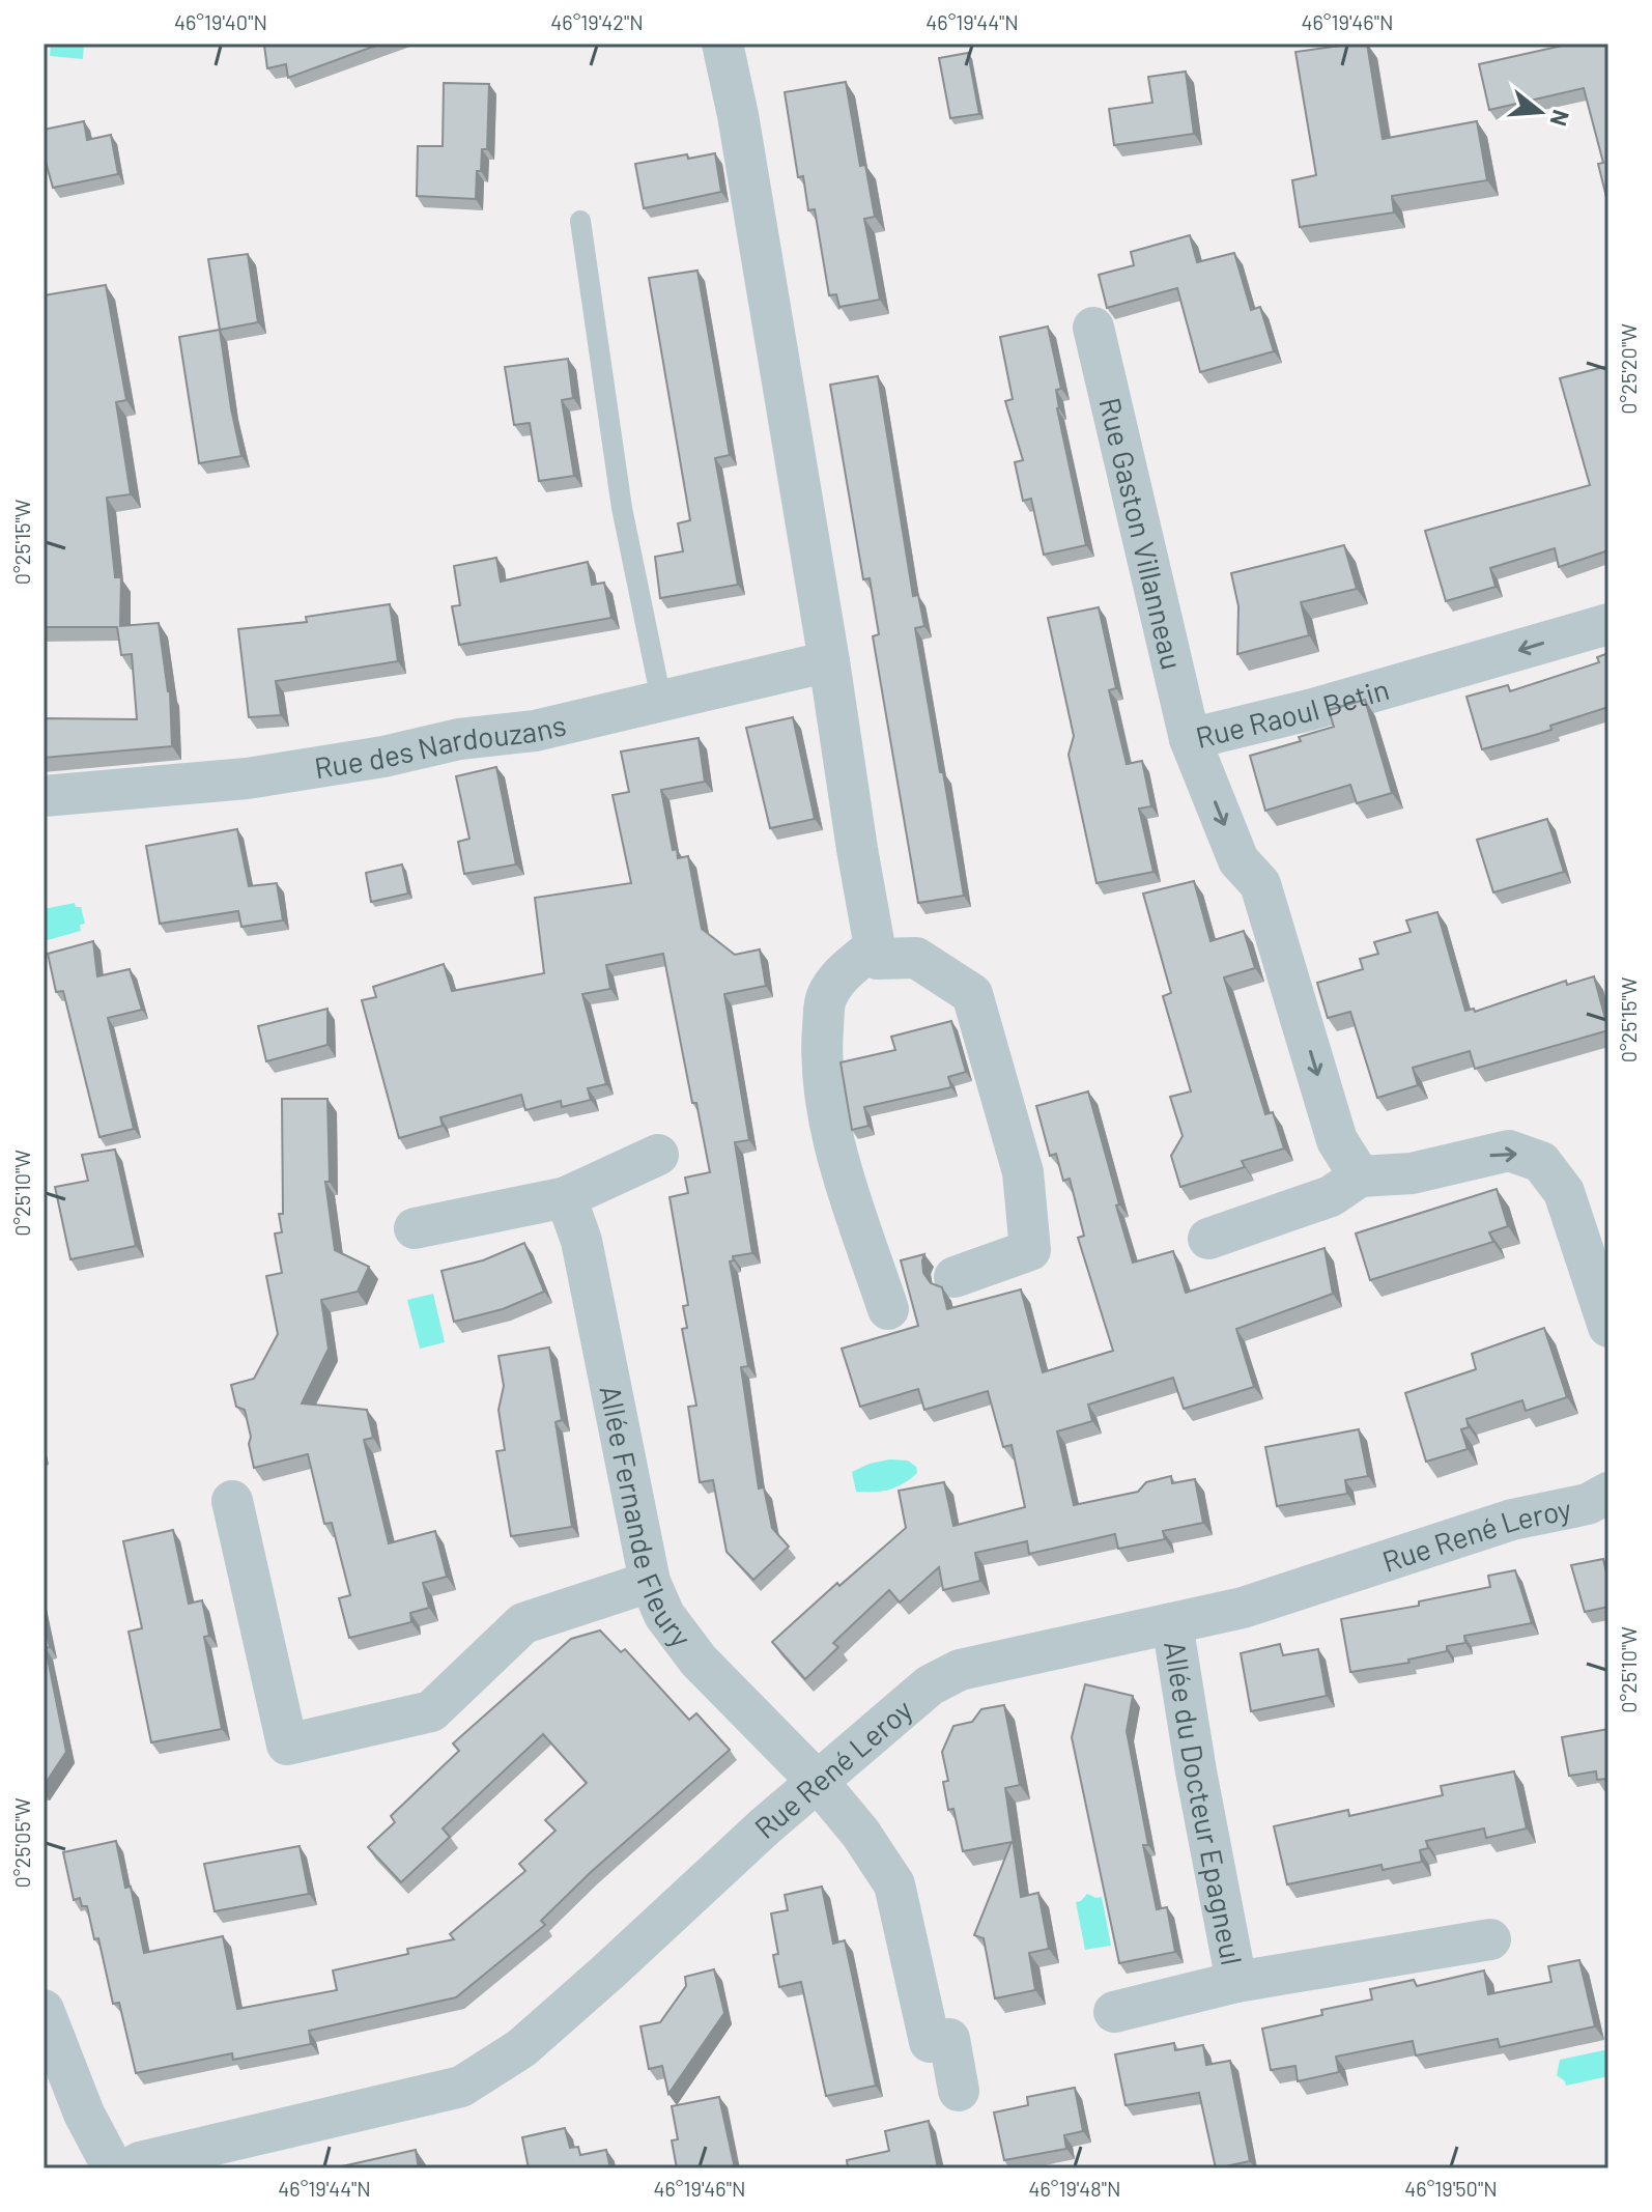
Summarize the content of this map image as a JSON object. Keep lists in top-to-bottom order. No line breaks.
{"streets":{"street":["Rue Gaston Villanneau","Rue Raoul Betin","Rue des Nardouzans","Allée Fernande Fleury","Rue René Leroy","Allée du Docteur Epagneul"]},"crossings":[["Rue Gaston Villanneau","Rue Raoul Betin"],["Allée Fernande Fleury","Rue René Leroy"],["Rue René Leroy","Allée du Docteur Epagneul"]],"north":"right","coordinates":["46°19'40\"N","46°19'42\"N","46°19'44\"N","46°19'46\"N","0°25'20\"W","0°25'15\"W","0°25'10\"W","0°25'05\"W","46°19'48\"N","46°19'50\"N"]}
